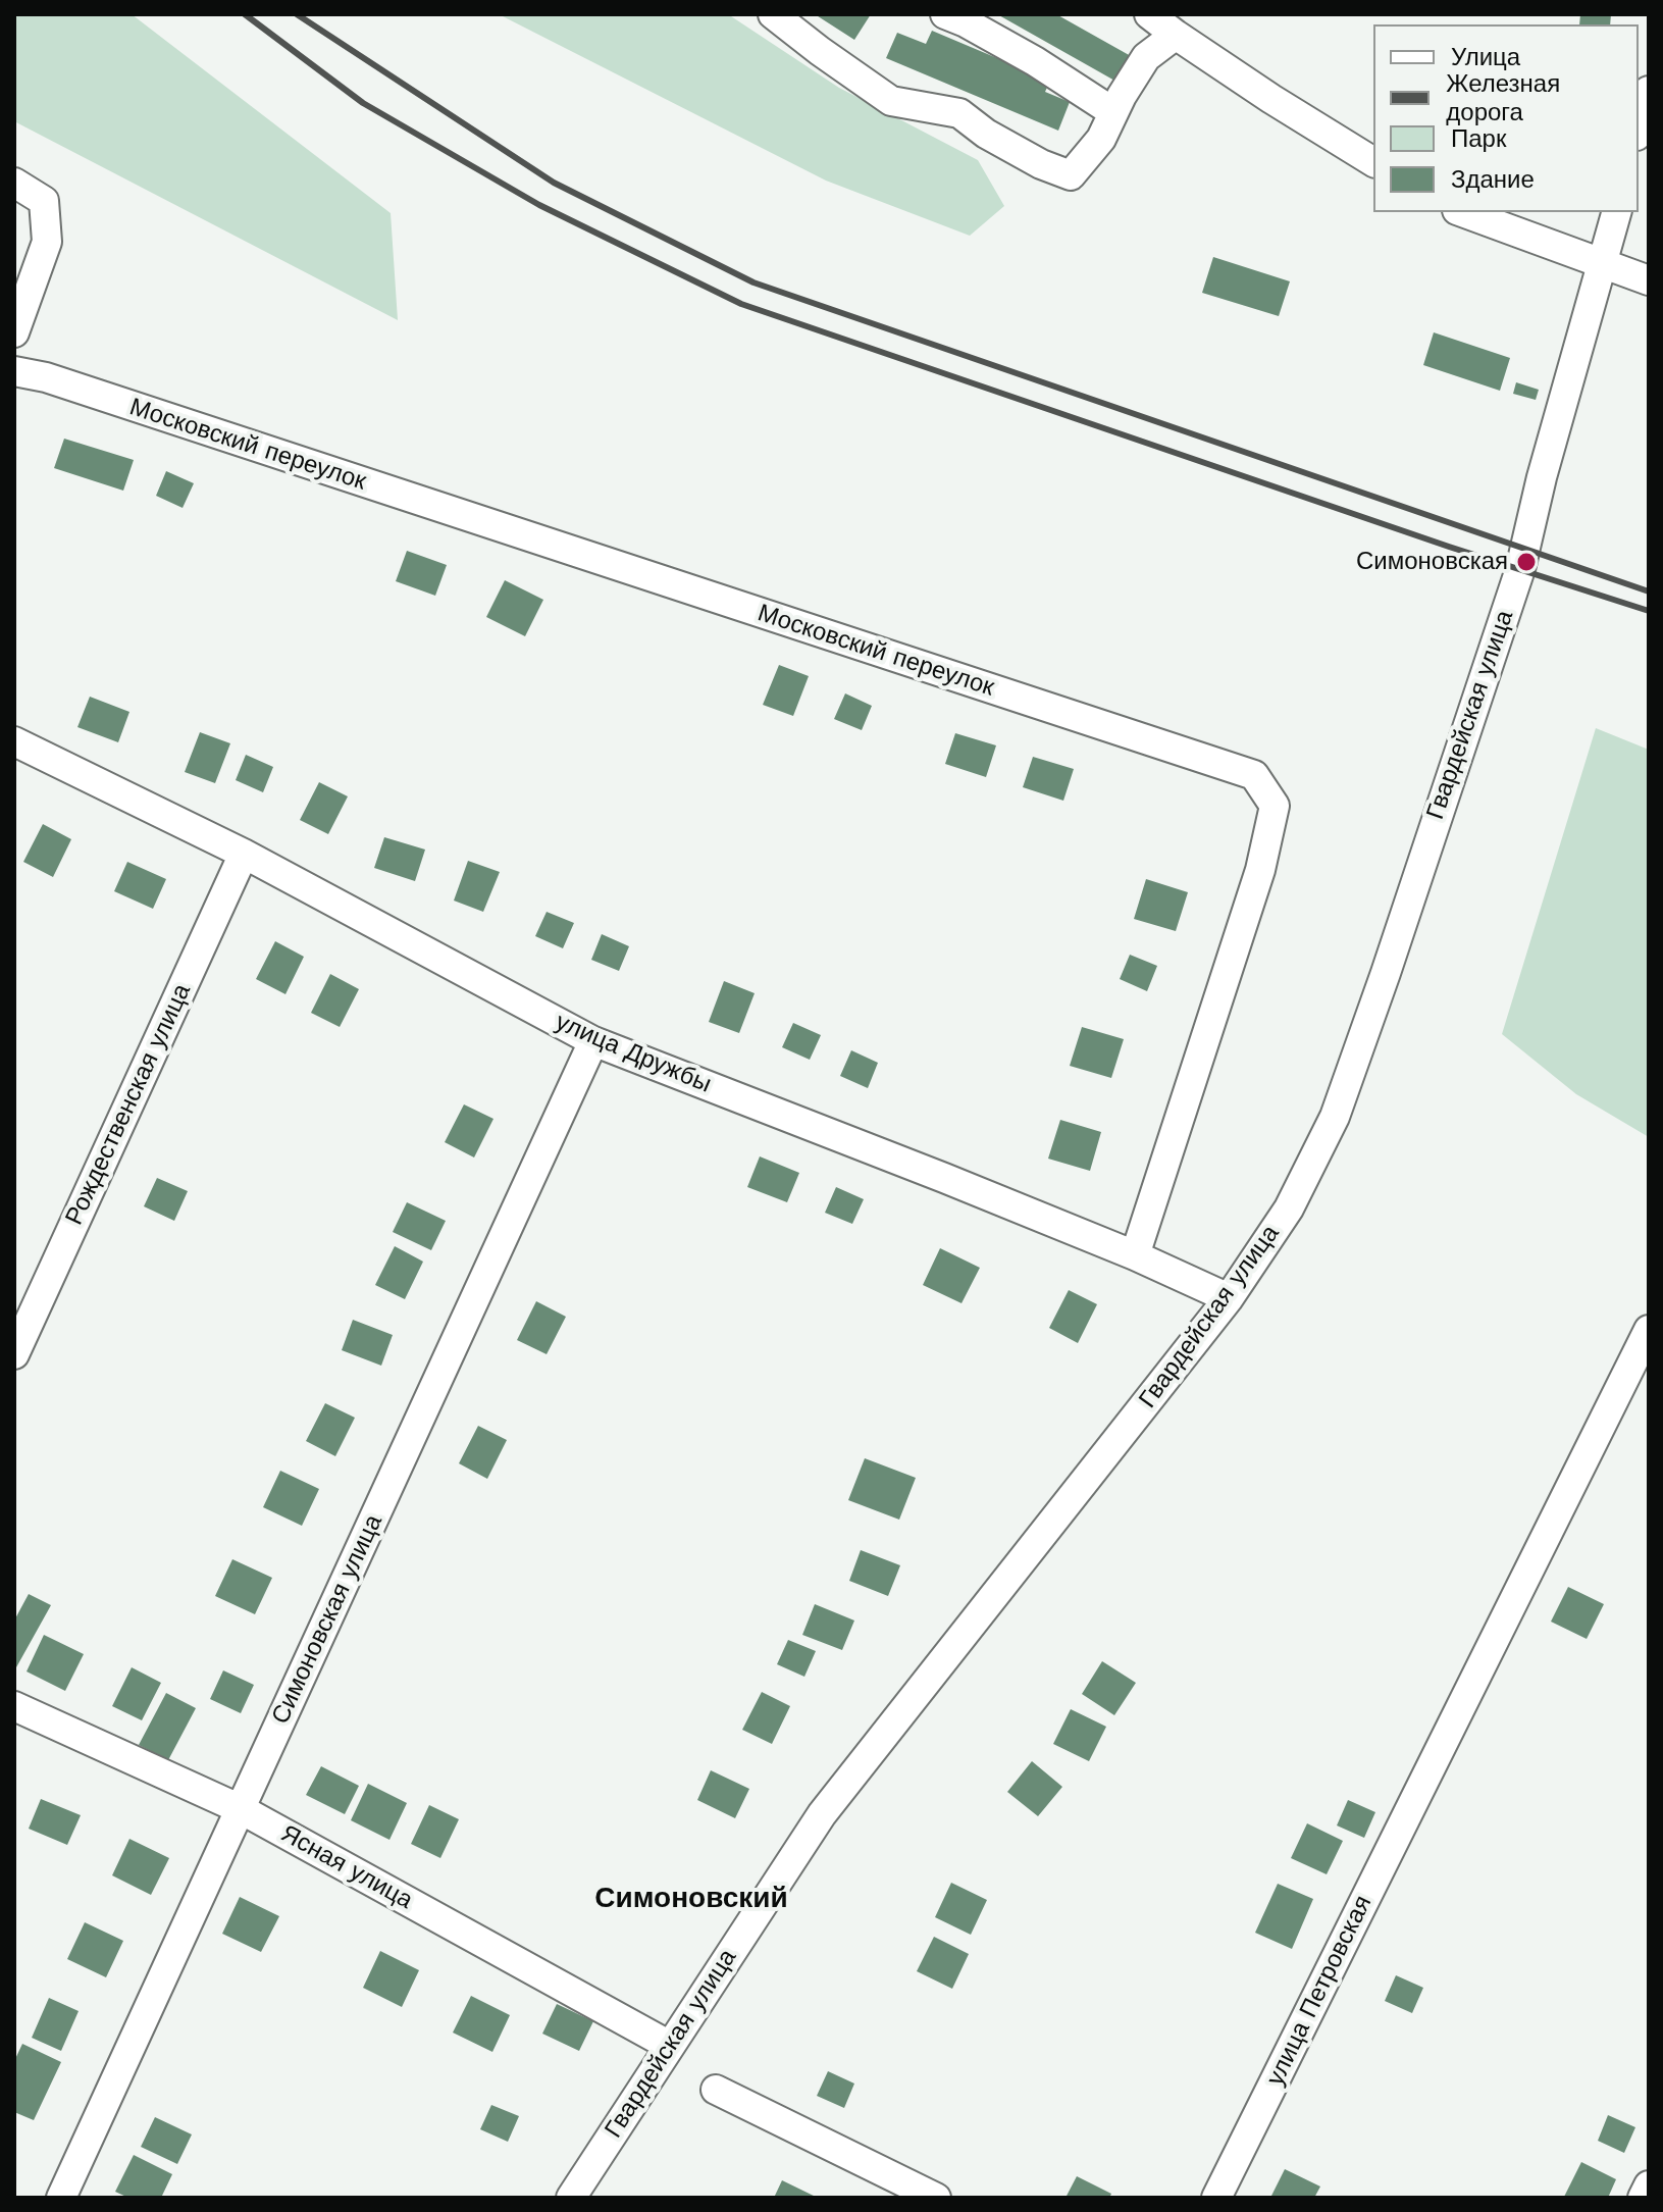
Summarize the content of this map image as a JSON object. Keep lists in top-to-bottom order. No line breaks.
{"streets":{"street":["Московский переулок","Гвардейская улица","улица Дружбы","Рождественская улица","Симоновская улица","Ясная улица","улица Петровская"]},"crossings":[["Московский переулок","улица Дружбы"],["Гвардейская улица","улица Дружбы"],["Гвардейская улица","Ясная улица"],["улица Дружбы","Рождественская улица"],["улица Дружбы","Симоновская улица"],["Симоновская улица","Ясная улица"]],"districts":["Симоновский"],"places":["Симоновская"],"legend":["Улица","Железная дорога","Парк","Здание"]}
